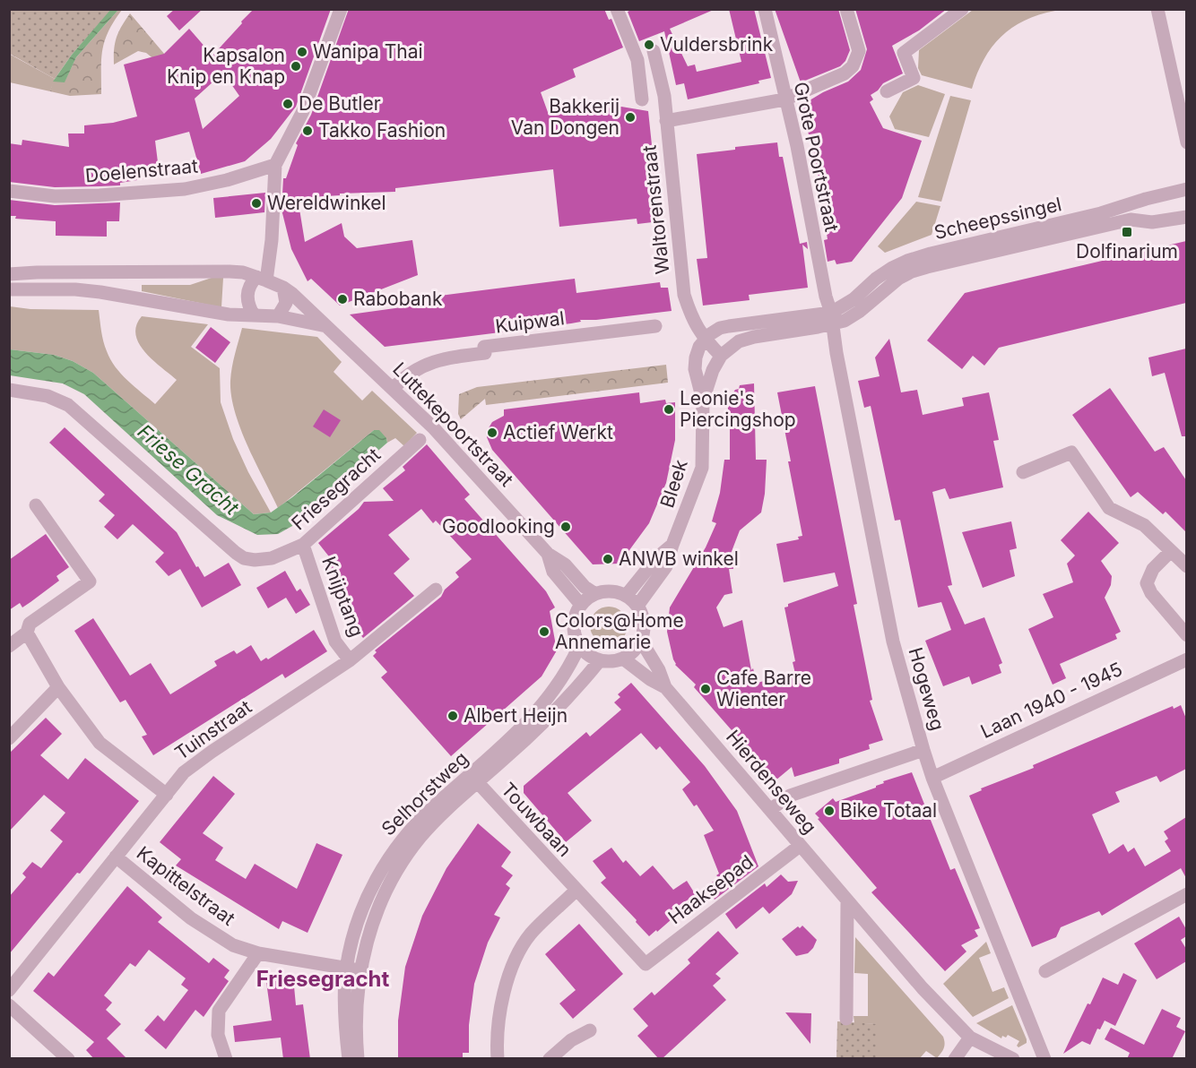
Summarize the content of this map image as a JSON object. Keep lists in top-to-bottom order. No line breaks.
{"streets":{"street":["Grote Poortstraat","Doelenstraat","Waltorenstraat","Scheepssingel","Kuipwal","Luttekepoortstraat","Bleek","Friesegracht","Knijptang","Hogeweg","Laan 1940 - 1945","Tuinstraat","Hierdenseweg","Selhorstweg","Touwbaan","Kapittelstraat","Haaksepad"]},"crossings":[["Grote Poortstraat","Scheepssingel"],["Grote Poortstraat","Hogeweg"],["Waltorenstraat","Bleek"],["Scheepssingel","Hogeweg"],["Kuipwal","Luttekepoortstraat"],["Luttekepoortstraat","Bleek"],["Luttekepoortstraat","Hierdenseweg"],["Luttekepoortstraat","Selhorstweg"],["Bleek","Hierdenseweg"],["Bleek","Selhorstweg"],["Friesegracht","Knijptang"],["Knijptang","Tuinstraat"],["Hogeweg","Laan 1940 - 1945"],["Tuinstraat","Kapittelstraat"],["Hierdenseweg","Selhorstweg"],["Hierdenseweg","Haaksepad"],["Selhorstweg","Touwbaan"],["Selhorstweg","Kapittelstraat"],["Touwbaan","Haaksepad"]],"districts":["Friesegracht"],"water":["Friese Gracht"],"places":{"other":["Vuldersbrink","Wanipa Thai","Kapsalon Knip en Knap","De Butler","Bakkerij Van Dongen","Takko Fashion","Wereldwinkel","Rabobank","Leonie's Piercingshop","Actief Werkt","Goodlooking","ANWB winkel","Colors@Home Annemarie","Cafe Barre Wienter","Albert Heijn","Bike Totaal"],"transit":["Dolfinarium"]}}
